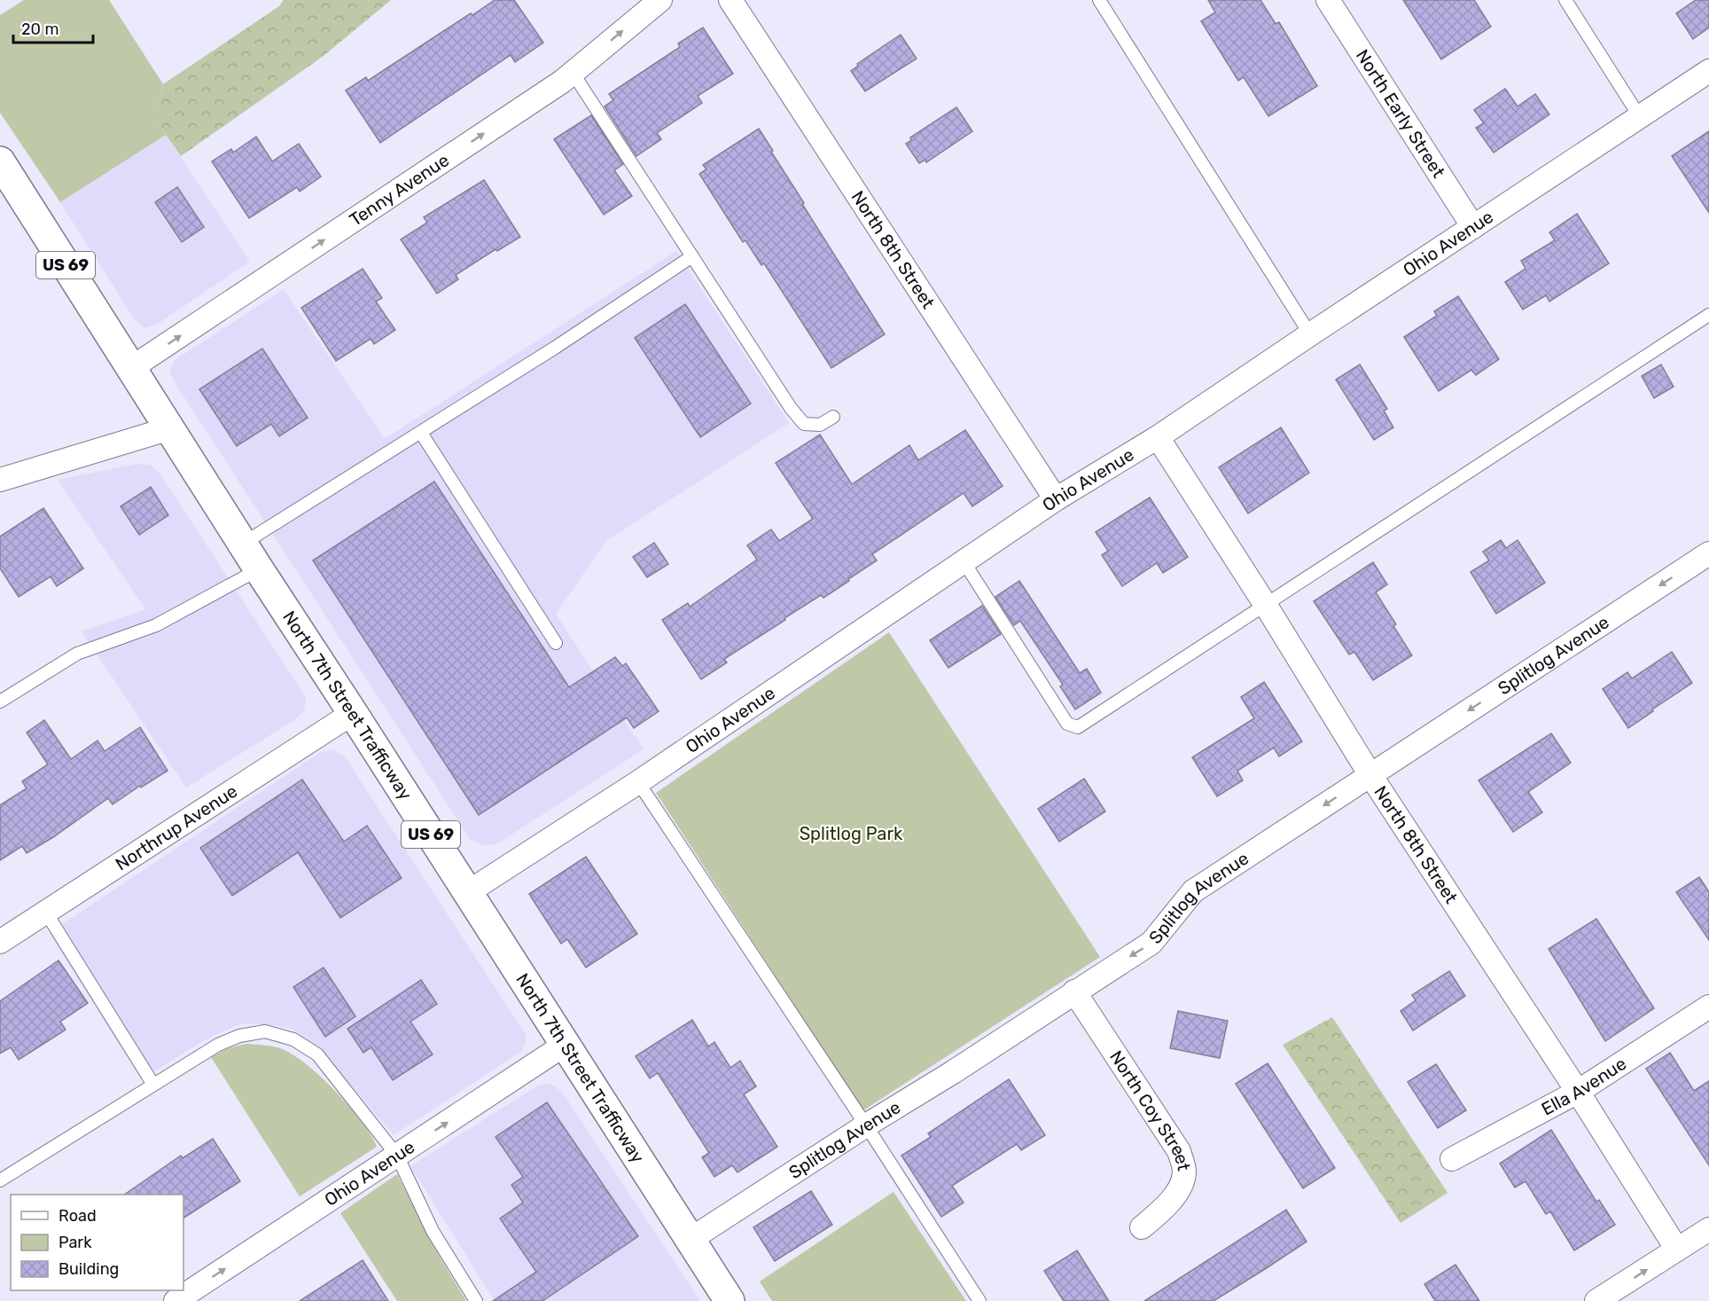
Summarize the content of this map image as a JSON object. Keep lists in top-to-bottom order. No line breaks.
{"streets":{"main road":["US 69","North 7th Street Trafficway"],"street":["North Early Street","Tenny Avenue","Ohio Avenue","North 8th Street","Splitlog Avenue","Northrup Avenue","Ella Avenue","North Coy Street"]},"crossings":[["North Early Street","Ohio Avenue"],["Tenny Avenue","North 7th Street Trafficway"],["Ohio Avenue","North 8th Street"],["Ohio Avenue","North 7th Street Trafficway"],["North 8th Street","Splitlog Avenue"],["North 8th Street","Ella Avenue"],["Splitlog Avenue","North 7th Street Trafficway"],["Splitlog Avenue","North Coy Street"],["North 7th Street Trafficway","Northrup Avenue"]],"one_way":["Tenny Avenue","Splitlog Avenue"],"parks":["Splitlog Park"],"legend":["Road","Park","Building"],"scale_bar":"20 m"}
